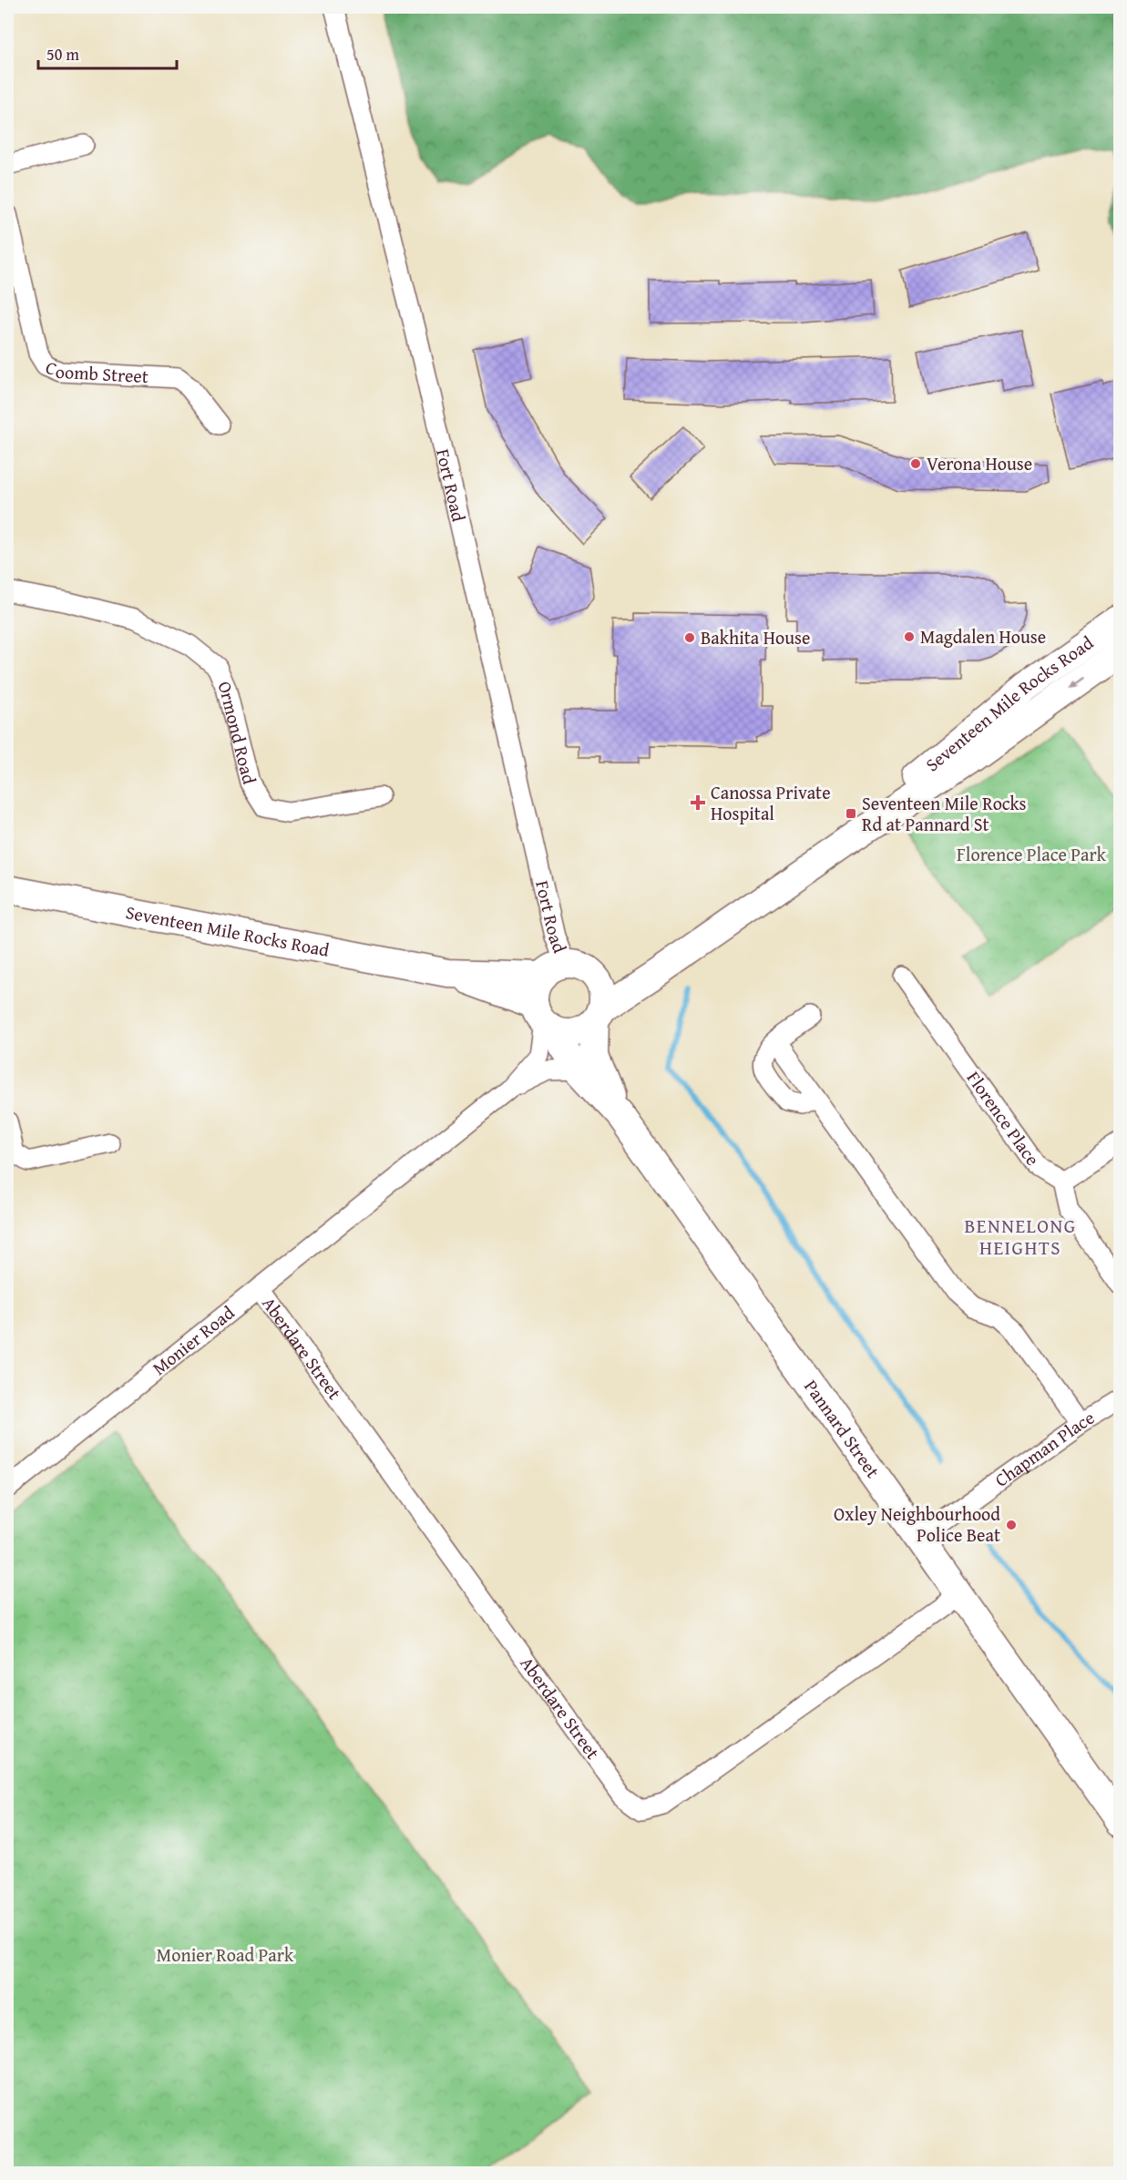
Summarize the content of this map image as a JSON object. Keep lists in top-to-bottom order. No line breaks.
{"streets":{"main road":["Seventeen Mile Rocks Road","Pannard Street"],"street":["Coomb Street","Fort Road","Ormond Road","Florence Place","Monier Road","Aberdare Street","Chapman Place"]},"crossings":[["Fort Road","Seventeen Mile Rocks Road"],["Fort Road","Monier Road"],["Fort Road","Pannard Street"],["Seventeen Mile Rocks Road","Monier Road"],["Seventeen Mile Rocks Road","Pannard Street"],["Monier Road","Aberdare Street"],["Monier Road","Pannard Street"],["Aberdare Street","Pannard Street"],["Pannard Street","Chapman Place"]],"districts":["BENNELONG HEIGHTS"],"parks":["Florence Place Park","Monier Road Park"],"places":{"other":["Verona House","Magdalen House","Bakhita House","Oxley Neighbourhood Police Beat"],"health":["Canossa Private Hospital"],"transit":["Seventeen Mile Rocks Rd at Pannard St"]},"scale_bar":"50 m"}
